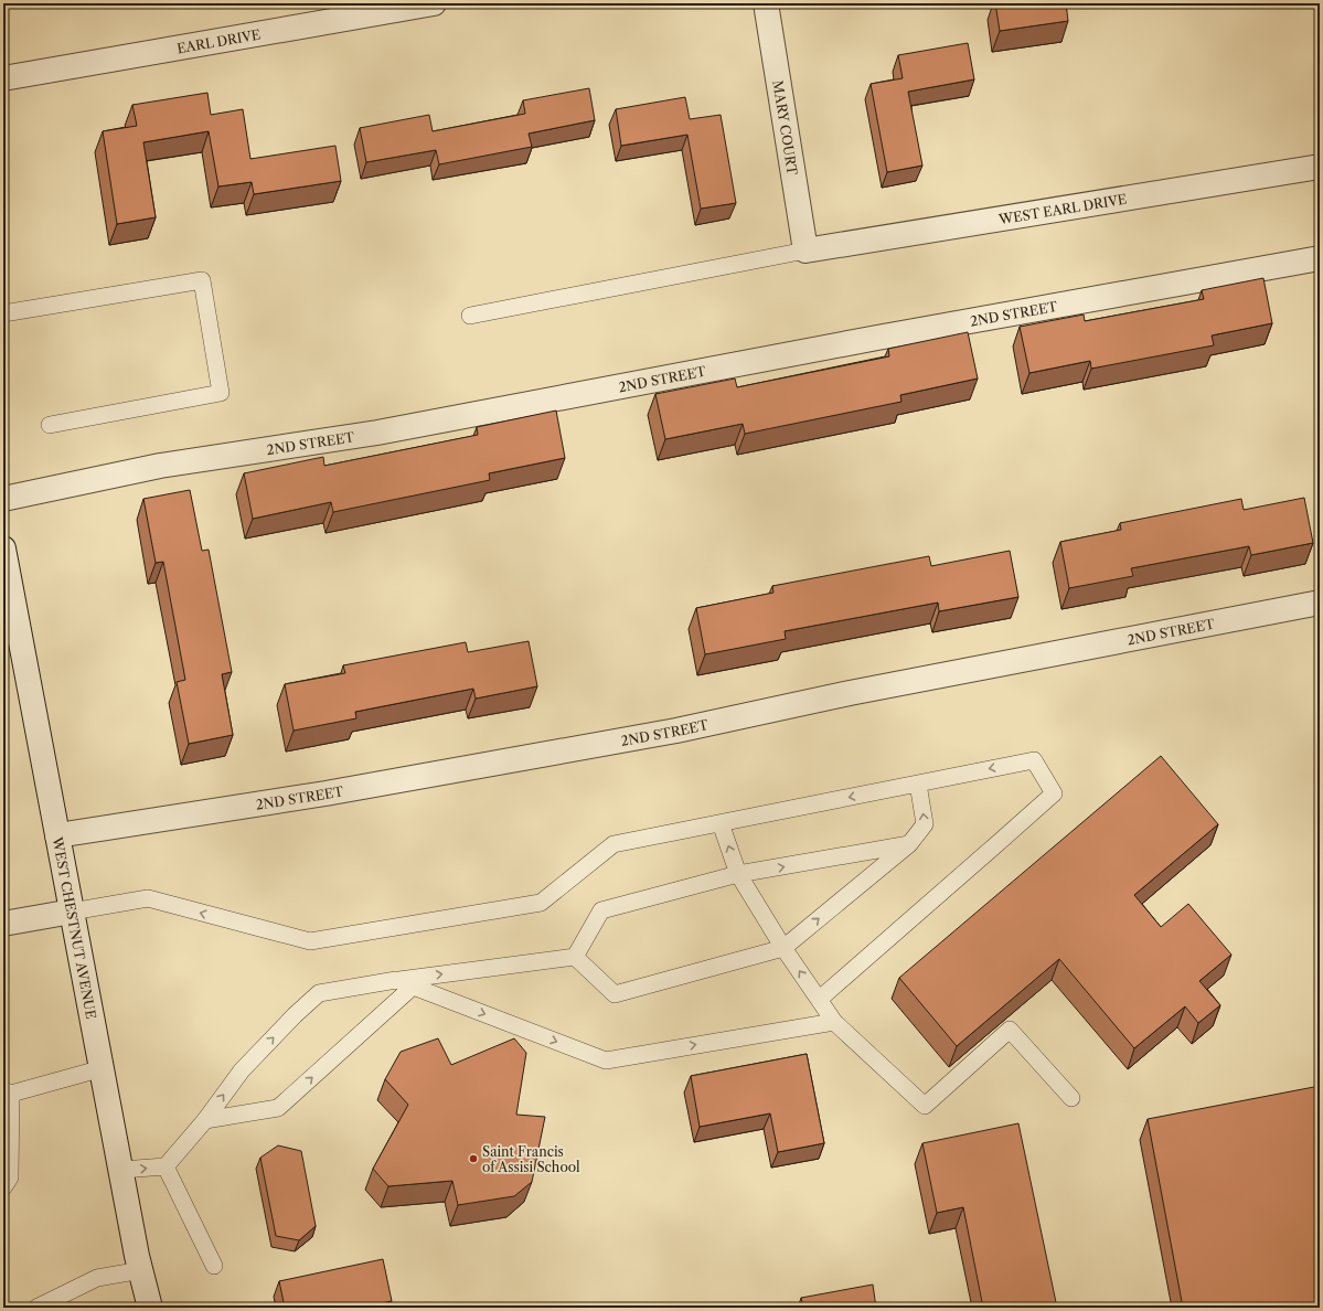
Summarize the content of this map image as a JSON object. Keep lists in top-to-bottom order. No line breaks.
{"streets":{"street":["EARL DRIVE","MARY COURT","WEST EARL DRIVE","2ND STREET","WEST CHESTNUT AVENUE"]},"crossings":[["MARY COURT","WEST EARL DRIVE"],["2ND STREET","WEST CHESTNUT AVENUE"]],"places":["Saint Francis of Assisi School"]}
